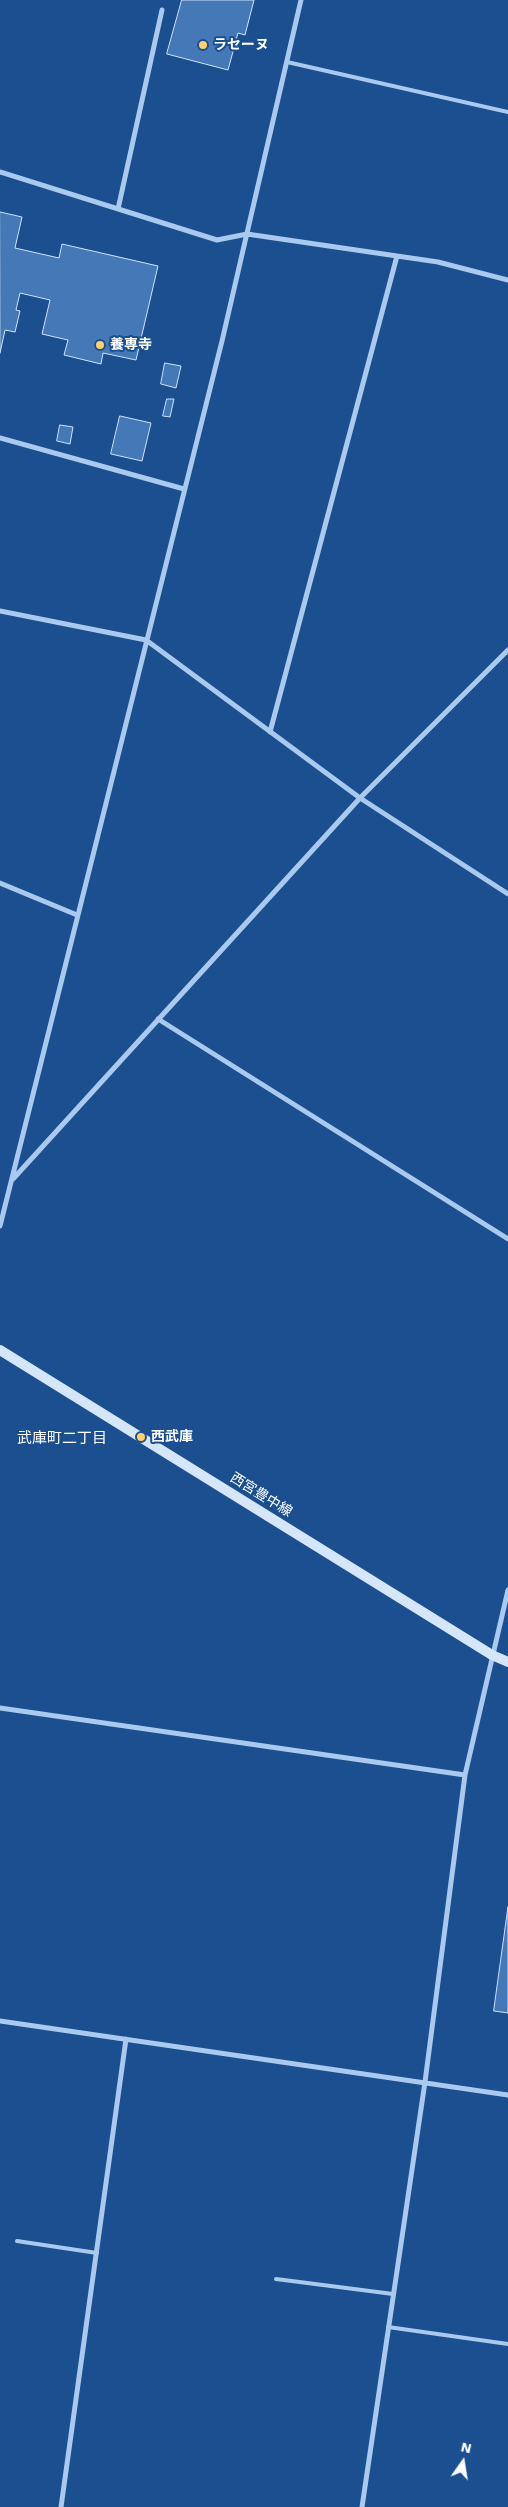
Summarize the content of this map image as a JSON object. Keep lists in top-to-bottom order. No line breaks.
{"streets":{"main road":["西宮豊中線"]},"districts":["武庫町二丁目"],"places":["ラセーヌ","養専寺","西武庫"],"north":"top"}
